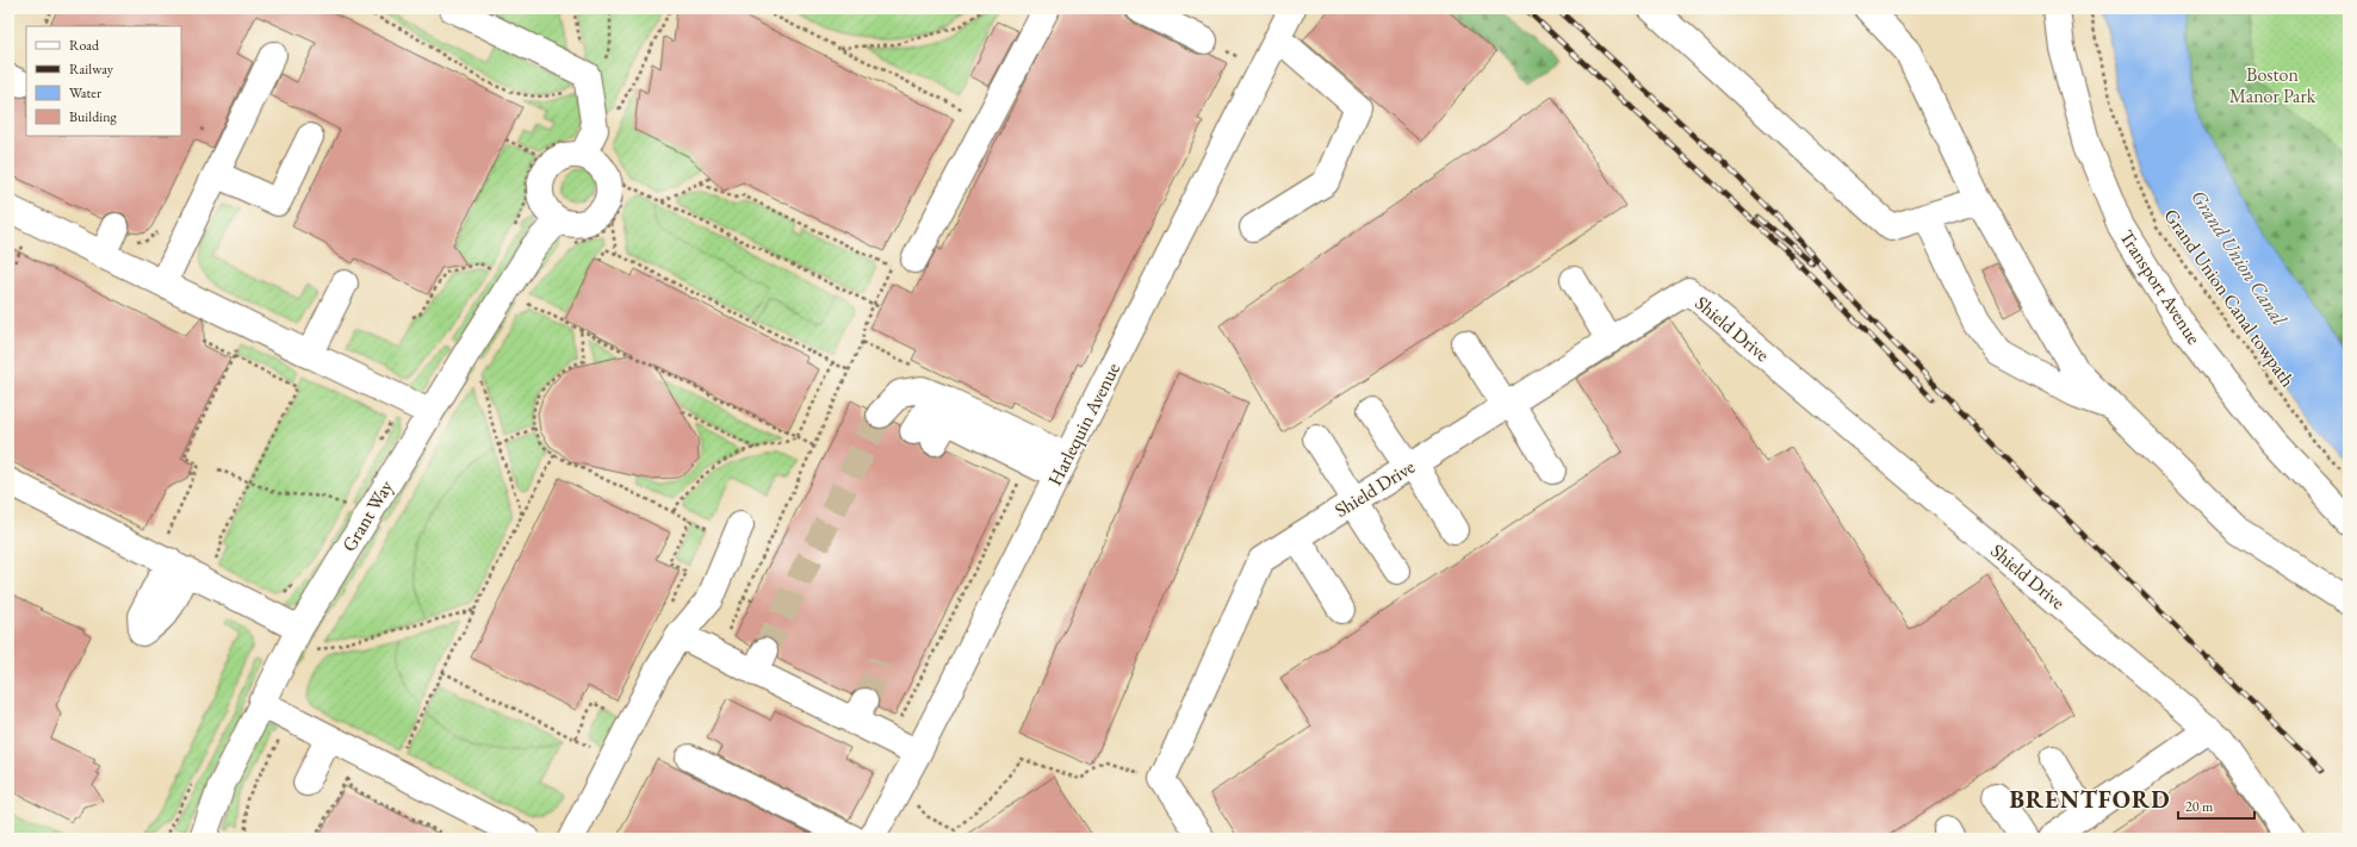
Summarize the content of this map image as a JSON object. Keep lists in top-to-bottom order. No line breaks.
{"streets":{"street":["Transport Avenue","Shield Drive","Harlequin Avenue","Grant Way"],"path":["Grand Union Canal towpath"]},"districts":["BRENTFORD"],"water":["Grand Union Canal"],"parks":["Boston Manor Park"],"legend":["Road","Railway","Water","Building"],"scale_bar":"20 m"}
